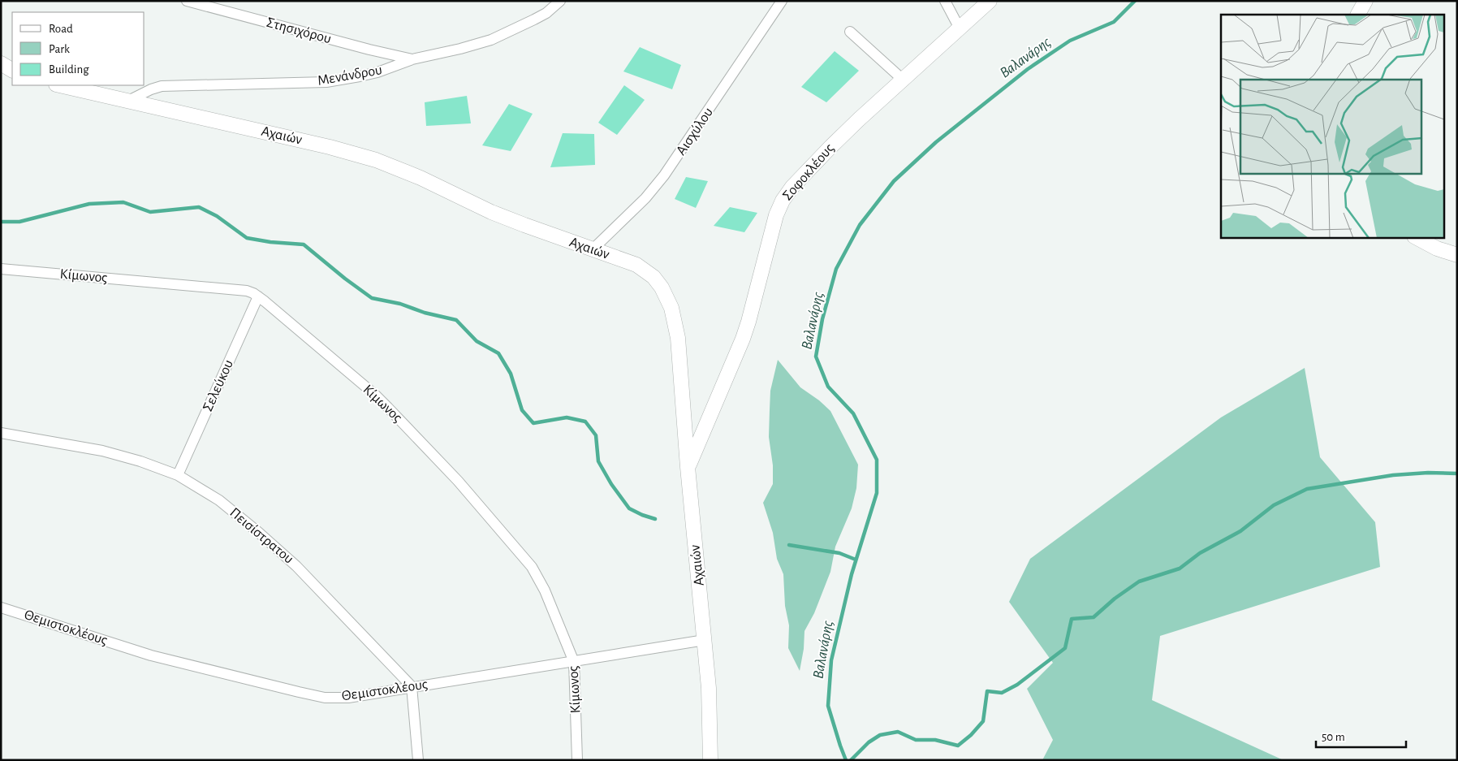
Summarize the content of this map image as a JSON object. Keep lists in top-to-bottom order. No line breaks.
{"streets":{"main road":["Αχαιών","Σοφοκλέους"],"street":["Στησιχόρου","Μενάνδρου","Αισχύλου","Κίμωνος","Σελεύκου","Πεισίστρατου","Θεμιστοκλέους"]},"crossings":[["Στησιχόρου","Μενάνδρου"],["Μενάνδρου","Αχαιών"],["Αισχύλου","Αχαιών"],["Αχαιών","Σοφοκλέους"],["Αχαιών","Θεμιστοκλέους"],["Κίμωνος","Σελεύκου"],["Κίμωνος","Θεμιστοκλέους"],["Σελεύκου","Πεισίστρατου"],["Πεισίστρατου","Θεμιστοκλέους"]],"water":["Βαλανάρης"],"legend":["Road","Park","Building"],"scale_bar":"50 m"}
